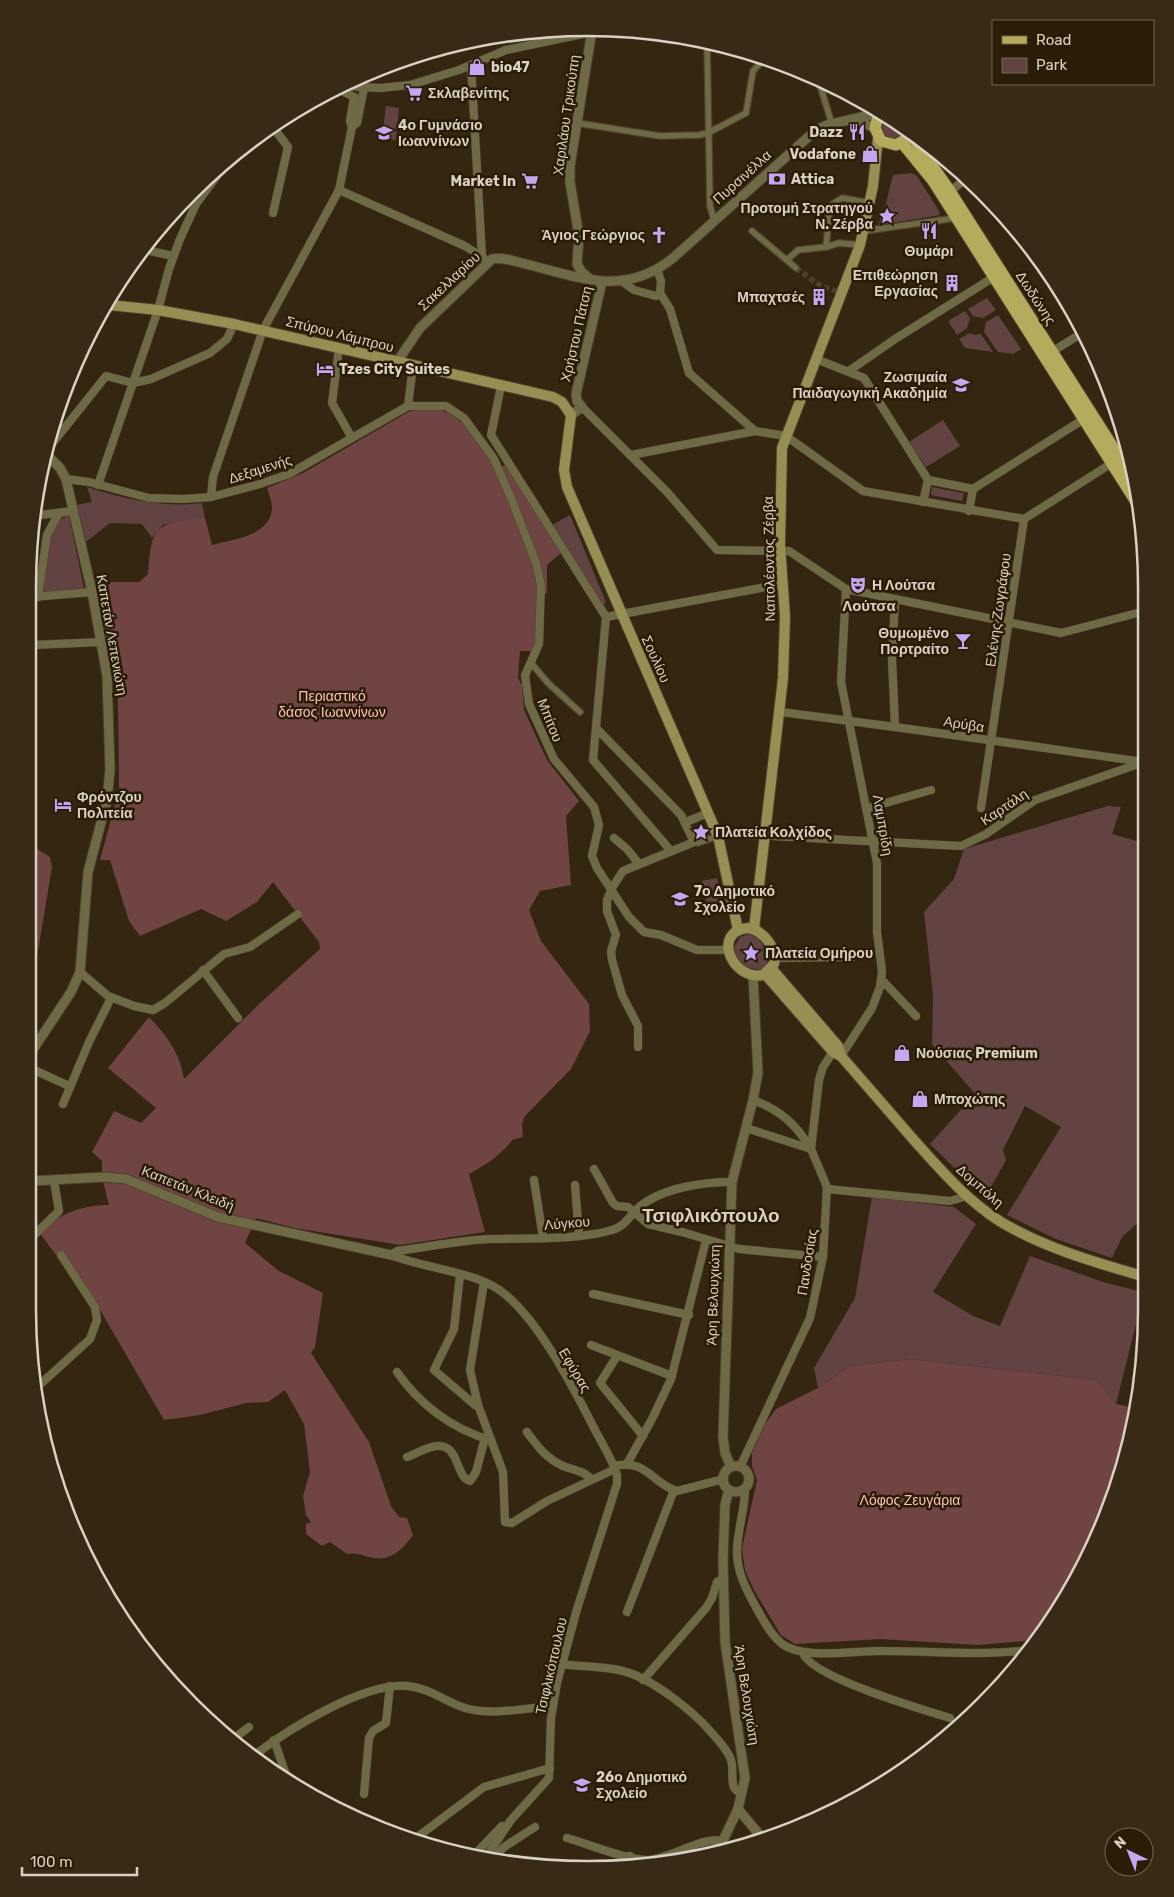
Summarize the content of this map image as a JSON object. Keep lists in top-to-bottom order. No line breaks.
{"streets":{"main road":["Δωδώνης","Σπύρου Λάμπρου","Ναπολέοντος Ζέρβα","Σουλίου","Δομπόλη"],"street":["Χαριλάου Τρικούπη","Πυρσινέλλα","Σακελλαρίου","Χρήστου Πάτση","Δεξαμενής","Ελένης Ζωγράφου","Καπετάν Λεπενιώτη","Μπίτου","Αρύβα","Καρτάλη","Λαμπρίδη","Καπετάν Κλειδή","Λύγκου","Πανδοσίας","Άρη Βελουχιώτη","Εφύρας","Τσιφλικόπουλου"]},"crossings":[["Χαριλάου Τρικούπη","Σακελλαρίου"],["Χαριλάου Τρικούπη","Χρήστου Πάτση"],["Πυρσινέλλα","Σακελλαρίου"],["Σακελλαρίου","Σπύρου Λάμπρου"],["Σακελλαρίου","Χρήστου Πάτση"],["Δεξαμενής","Καπετάν Λεπενιώτη"],["Δεξαμενής","Μπίτου"],["Ναπολέοντος Ζέρβα","Σουλίου"],["Ναπολέοντος Ζέρβα","Μπίτου"],["Ναπολέοντος Ζέρβα","Αρύβα"],["Ναπολέοντος Ζέρβα","Καρτάλη"],["Ναπολέοντος Ζέρβα","Δομπόλη"],["Ναπολέοντος Ζέρβα","Άρη Βελουχιώτη"],["Ελένης Ζωγράφου","Αρύβα"],["Σουλίου","Μπίτου"],["Σουλίου","Καρτάλη"],["Σουλίου","Δομπόλη"],["Σουλίου","Άρη Βελουχιώτη"],["Μπίτου","Δομπόλη"],["Μπίτου","Άρη Βελουχιώτη"],["Αρύβα","Λαμπρίδη"],["Καρτάλη","Λαμπρίδη"],["Λαμπρίδη","Δομπόλη"],["Δομπόλη","Άρη Βελουχιώτη"],["Καπετάν Κλειδή","Λύγκου"],["Καπετάν Κλειδή","Εφύρας"],["Λύγκου","Άρη Βελουχιώτη"],["Λύγκου","Εφύρας"],["Πανδοσίας","Άρη Βελουχιώτη"],["Εφύρας","Τσιφλικόπουλου"]],"districts":["Λούτσα","Τσιφλικόπουλο"],"parks":["Περιαστικό δάσος Ιωαννίνων","Λόφος Ζευγάρια"],"places":{"shop":["bio47","Vodafone","Νούσιας Premium","Μποχώτης"],"supermarket":["Σκλαβενίτης","Market In"],"restaurant":["Dazz","Θυμάρι"],"school or university":["4ο Γυμνάσιο Ιωαννίνων","Ζωσιμαία Παιδαγωγική Ακαδημία","7ο Δημοτικό Σχολείο","26ο Δημοτικό Σχολείο"],"bank":["Attica"],"place":["Προτομή Στρατηγού Ν. Ζέρβα","Πλατεία Κολχίδος","Πλατεία Ομήρου"],"church":["Άγιος Γεώργιος"],"building":["Επιθεώρηση Εργασίας","Μπαχτσές"],"hotel":["Tzes City Suites","Φρόντζου Πολιτεία"],"theatre":["Η Λούτσα"],"bar":["Θυμωμένο Πορτραίτο"]},"legend":["Road","Park"],"scale_bar":"100 m","north":"top left"}
